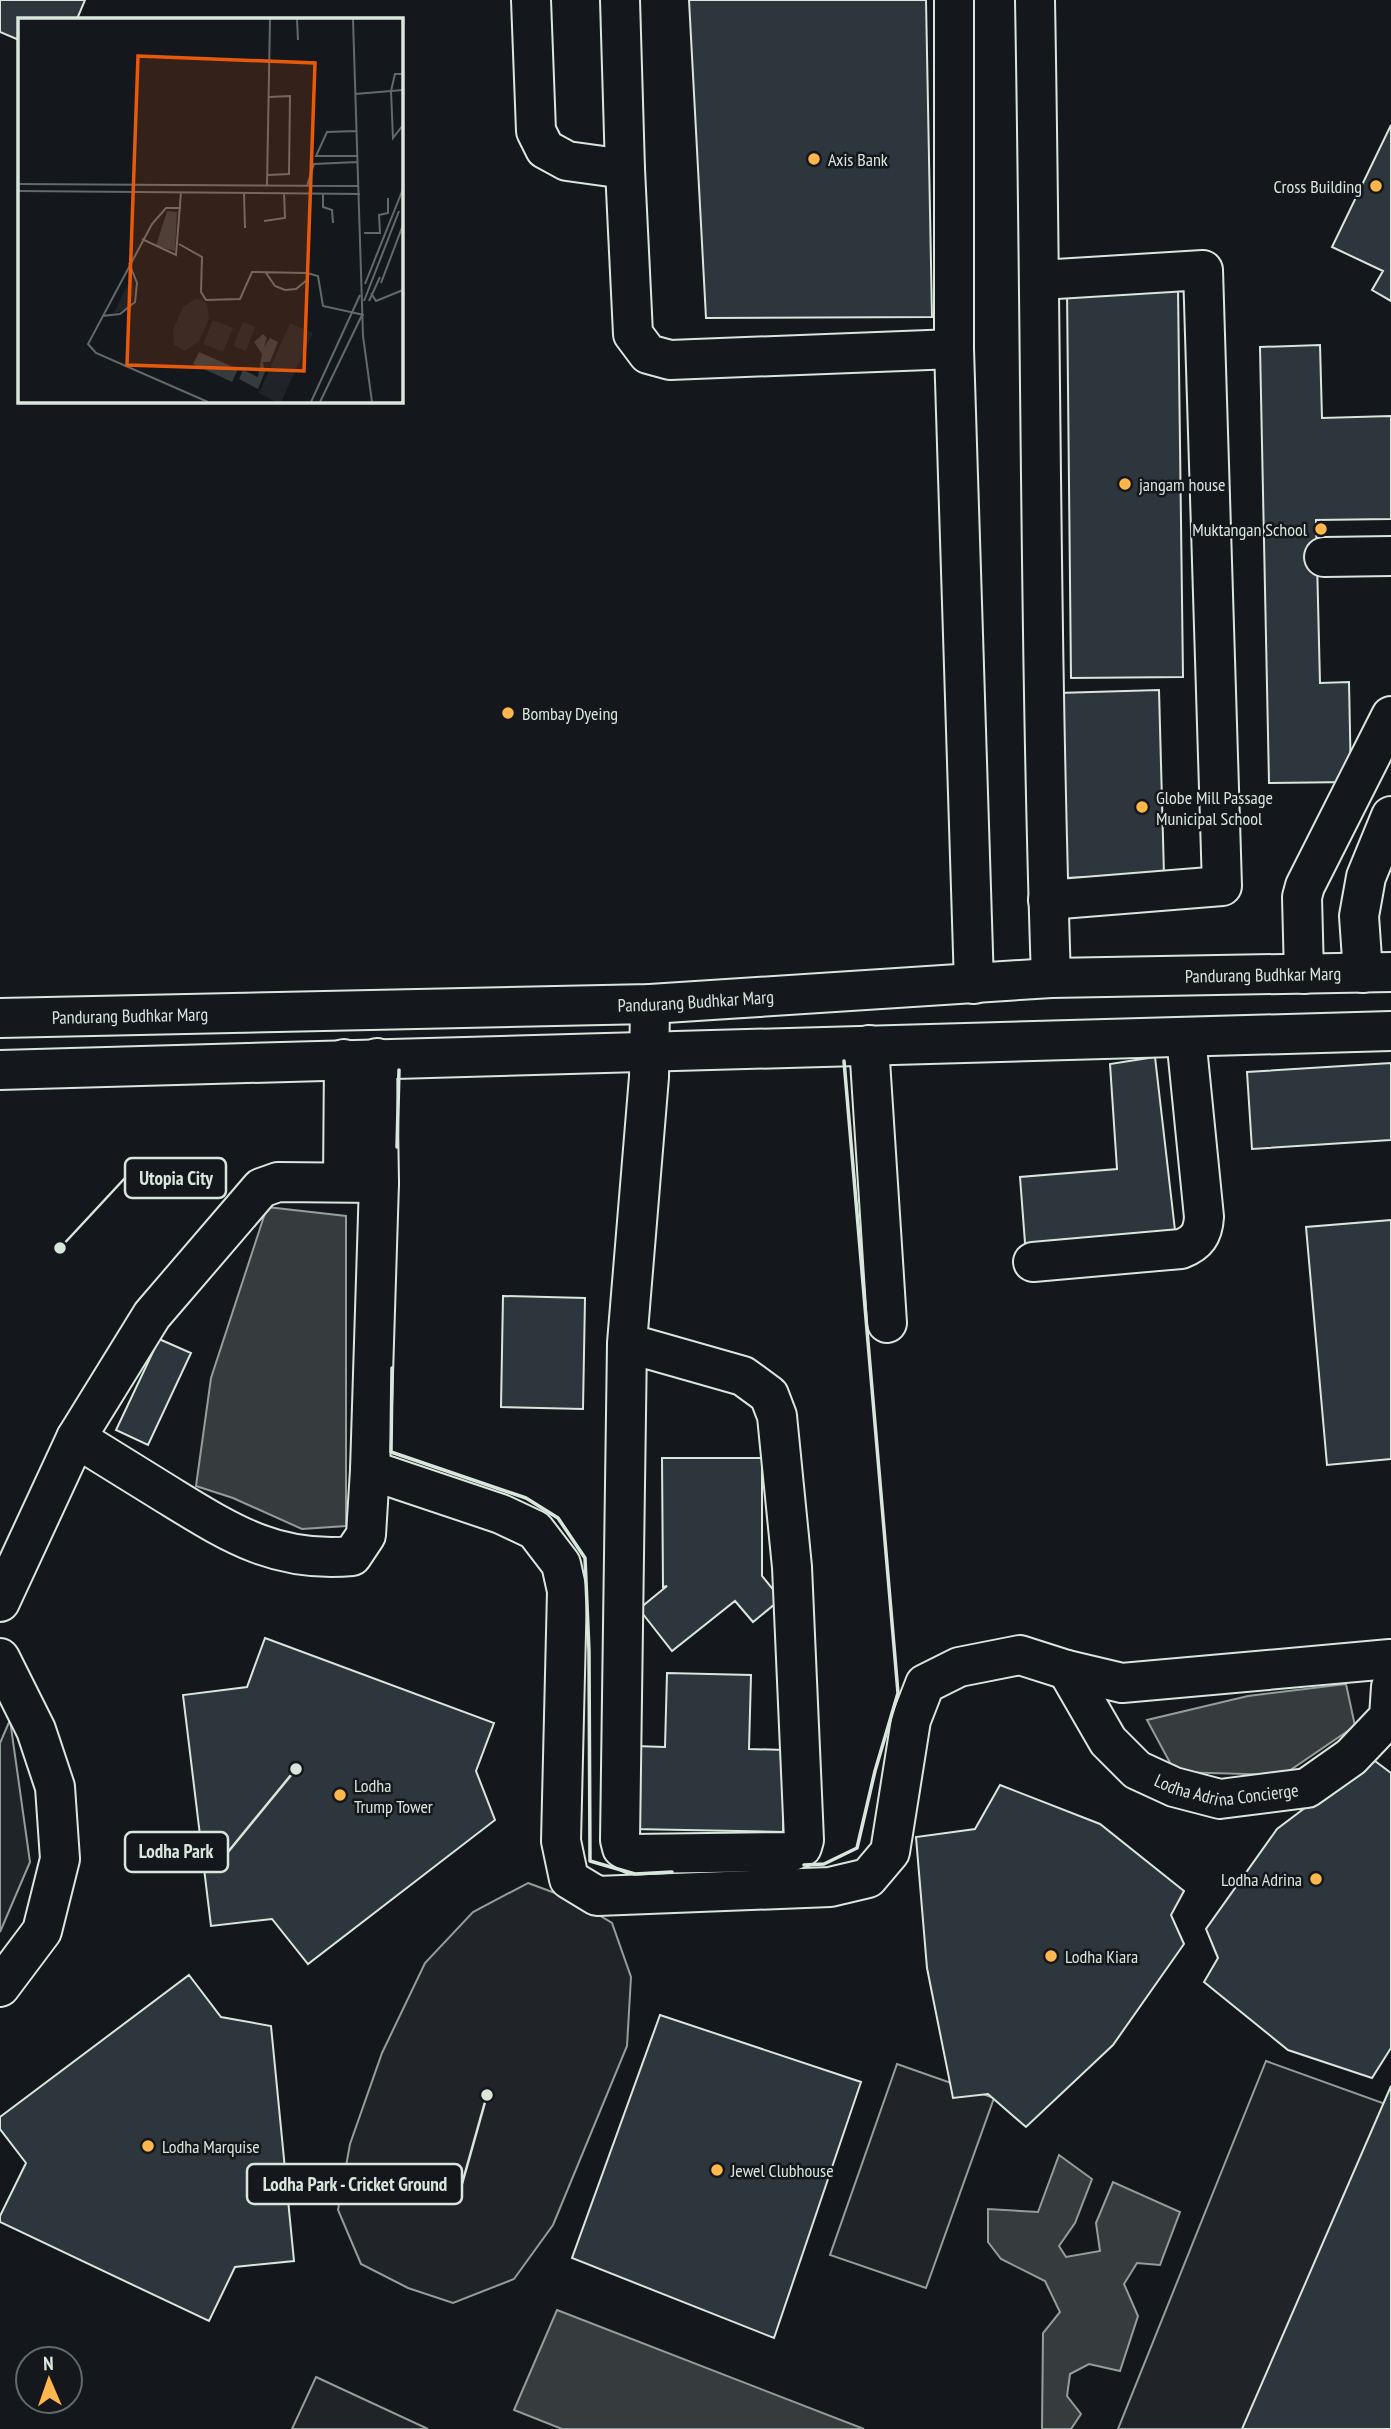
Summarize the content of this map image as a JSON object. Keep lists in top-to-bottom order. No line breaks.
{"streets":{"street":["Pandurang Budhkar Marg","Lodha Adrina Concierge"]},"places":["Axis Bank","Cross Building","jangam house","Muktangan School","Bombay Dyeing","Globe Mill Passage Municipal School","Utopia City","Lodha Park","Lodha Trump Tower","Lodha Adrina","Lodha Kiara","Lodha Park - Cricket Ground","Lodha Marquise","Jewel Clubhouse"],"north":"top"}
